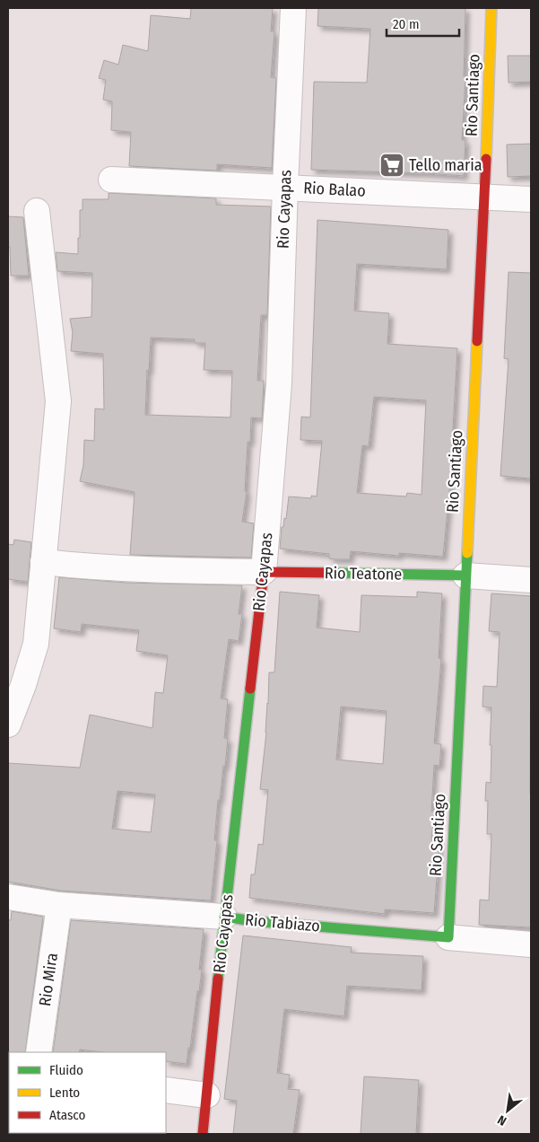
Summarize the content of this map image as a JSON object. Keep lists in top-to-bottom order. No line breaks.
{"streets":{"street":["Rio Santiago","Rio Balao","Rio Cayapas","Rio Teatone","Rio Tabiazo","Rio Mira"]},"crossings":[["Rio Santiago","Rio Balao"],["Rio Santiago","Rio Teatone"],["Rio Santiago","Rio Tabiazo"],["Rio Balao","Rio Cayapas"],["Rio Cayapas","Rio Teatone"],["Rio Cayapas","Rio Tabiazo"],["Rio Tabiazo","Rio Mira"]],"places":{"supermarket":["Tello maria"]},"legend":["Fluido","Lento","Atasco"],"scale_bar":"20 m","north":"bottom left"}
